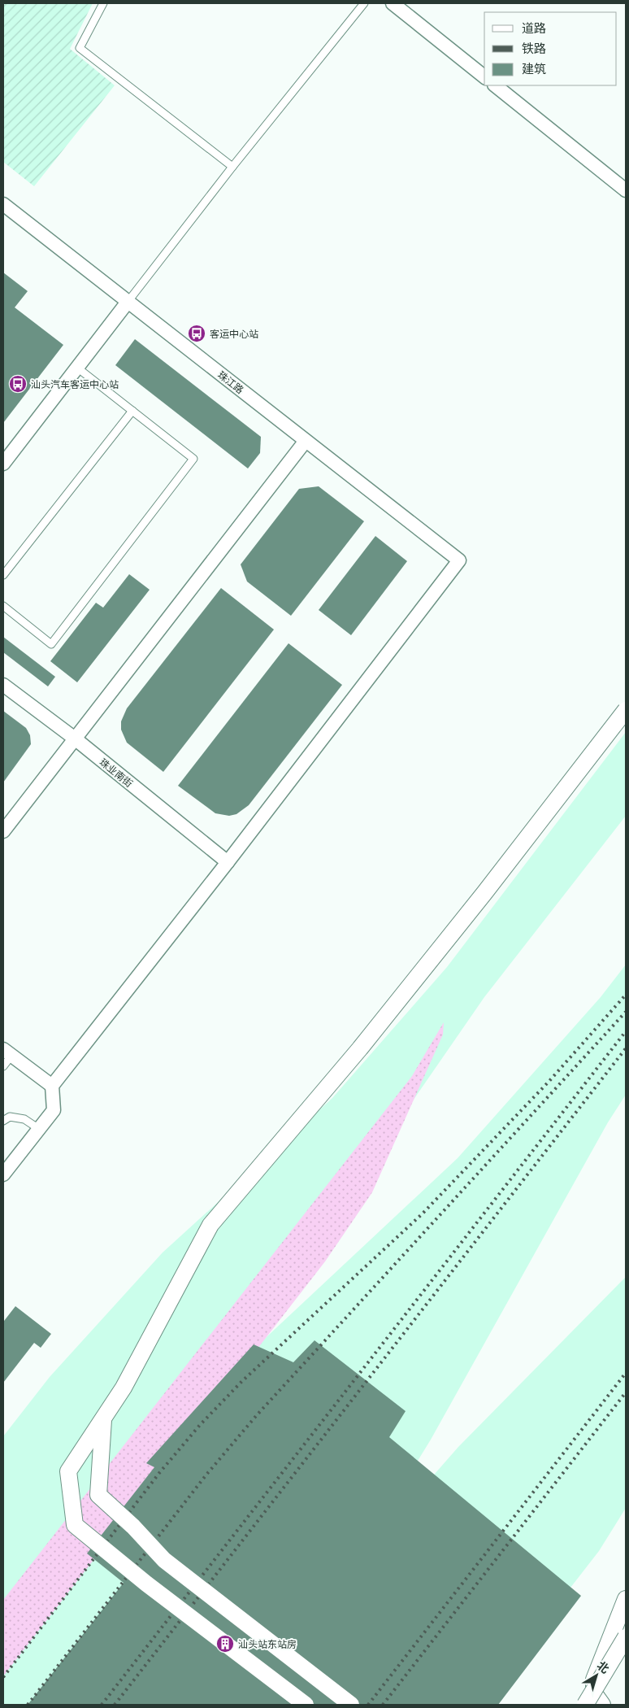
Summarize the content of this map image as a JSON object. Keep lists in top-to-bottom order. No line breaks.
{"streets":{"street":["珠江路","珠业南街"]},"crossings":[["珠江路","珠业南街"]],"places":{"bus stop":["客运中心站","汕头汽车客运中心站"],"building":["汕头站东站房"]},"legend":["道路","铁路","建筑"],"north":"top right"}
